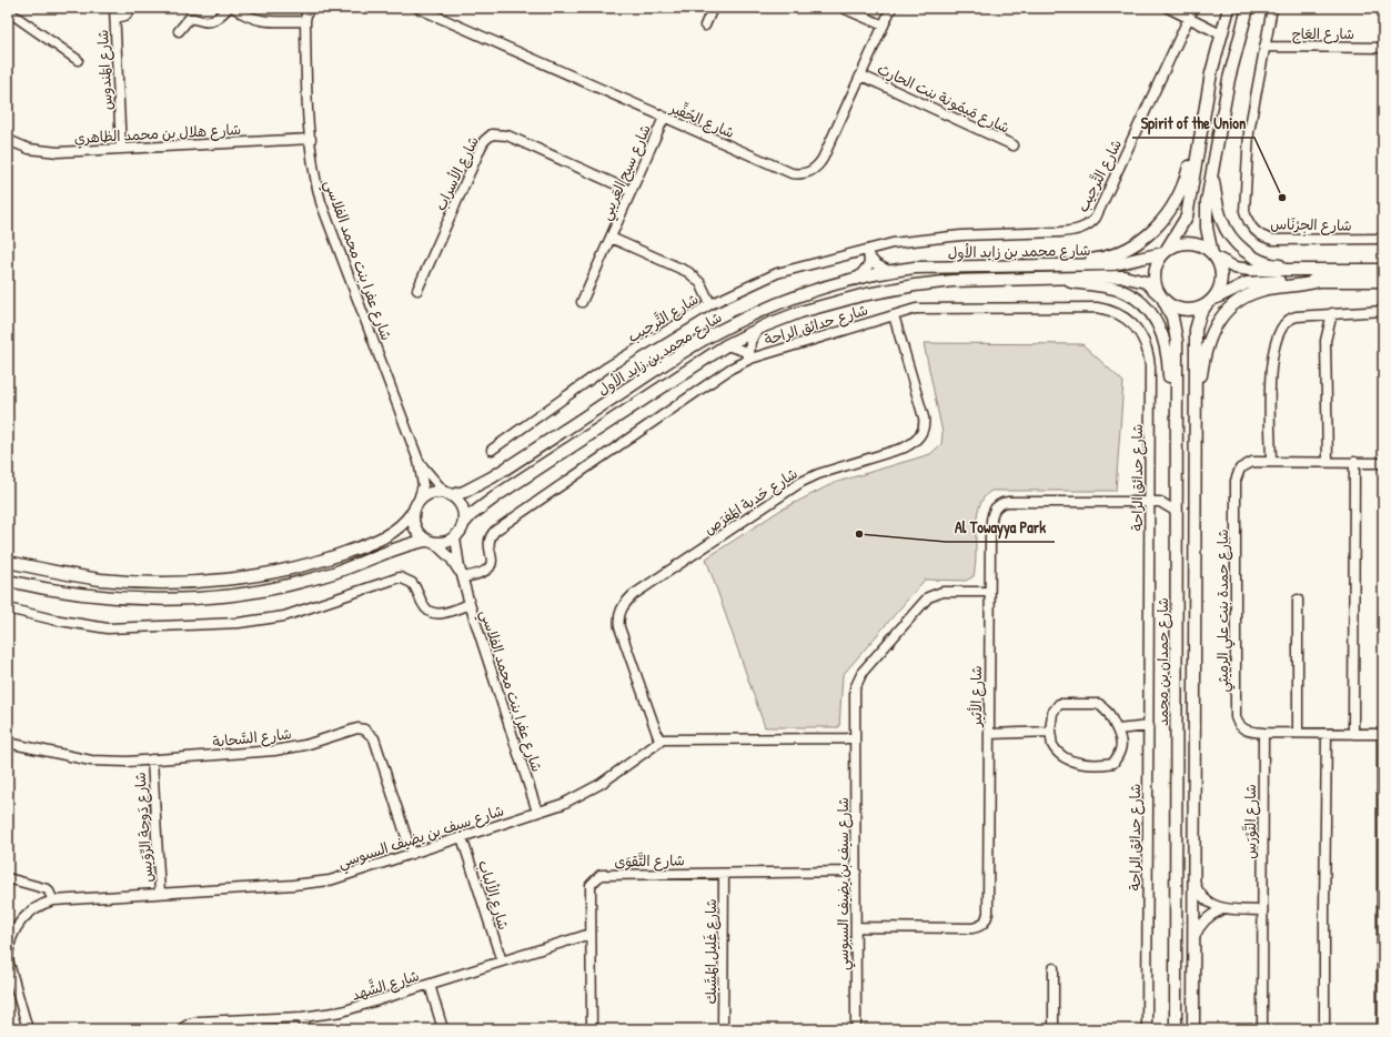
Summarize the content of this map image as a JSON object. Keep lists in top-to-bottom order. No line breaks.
{"streets":{"main road":["شارع محمد بن زايد الأول","شارع حمدان بن محمد"],"street":["شارع العَاج","شارع المَندوس","شارع مَيمُونة بنت الحارِث","شارع الجُفِّير","شارع هلال بن محمد الظاهري","شارع سيح العَريبي","شارع الأسراب","شارع التَّرحِيب","شارع الجِرْنَاس","شارع عفرا بنت محمد الفلاسي","شارع حدائق الراحة","شارع حَدبة المَفرَص","شارع حمدة بنت علي الرميثي","شارع الأثير","شارع السَّحابة","شارع النَّوْرَس","شارع دَوحة الرِّوَيس","شارع سيف بن يضيف السبوسي","شارع التَّقوَى","شارع الألباب","شارع غَلِيل المُشَيك","شارع الشَّهد"]},"crossings":[["شارع العَاج","شارع الجِرْنَاس"],["شارع المَندوس","شارع هلال بن محمد الظاهري"],["شارع مَيمُونة بنت الحارِث","شارع الجُفِّير"],["شارع الجُفِّير","شارع سيح العَريبي"],["شارع هلال بن محمد الظاهري","شارع عفرا بنت محمد الفلاسي"],["شارع سيح العَريبي","شارع الأسراب"],["شارع سيح العَريبي","شارع التَّرحِيب"],["شارع محمد بن زايد الأول","شارع عفرا بنت محمد الفلاسي"],["شارع محمد بن زايد الأول","شارع حدائق الراحة"],["شارع محمد بن زايد الأول","شارع حمدان بن محمد"],["شارع عفرا بنت محمد الفلاسي","شارع حدائق الراحة"],["شارع عفرا بنت محمد الفلاسي","شارع سيف بن يضيف السبوسي"],["شارع حدائق الراحة","شارع حَدبة المَفرَص"],["شارع حدائق الراحة","شارع الأثير"],["شارع حَدبة المَفرَص","شارع سيف بن يضيف السبوسي"],["شارع حمدة بنت علي الرميثي","شارع النَّوْرَس"],["شارع الأثير","شارع سيف بن يضيف السبوسي"],["شارع السَّحابة","شارع دَوحة الرِّوَيس"],["شارع السَّحابة","شارع سيف بن يضيف السبوسي"],["شارع دَوحة الرِّوَيس","شارع سيف بن يضيف السبوسي"],["شارع سيف بن يضيف السبوسي","شارع التَّقوَى"],["شارع سيف بن يضيف السبوسي","شارع الألباب"],["شارع التَّقوَى","شارع غَلِيل المُشَيك"],["شارع التَّقوَى","شارع الشَّهد"],["شارع الألباب","شارع الشَّهد"]],"places":["Spirit of the Union","Al Towayya Park"]}
